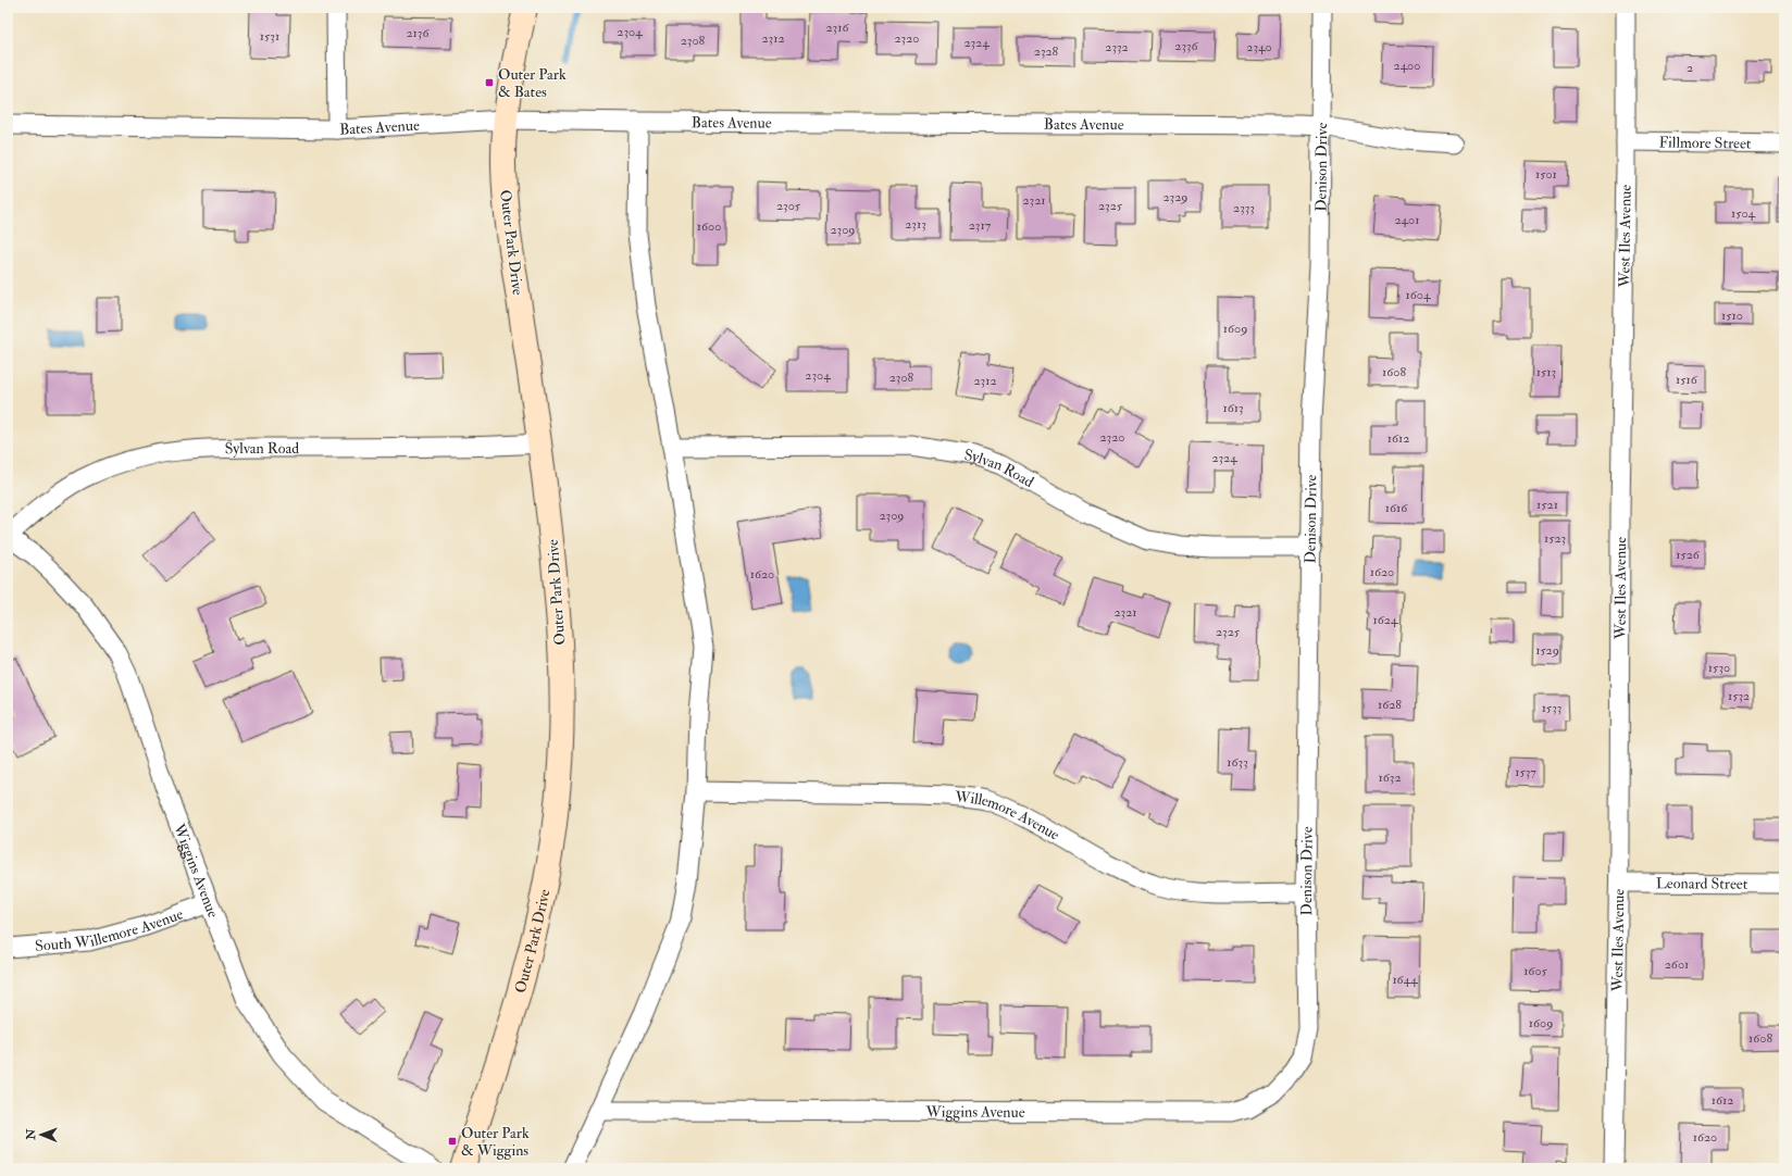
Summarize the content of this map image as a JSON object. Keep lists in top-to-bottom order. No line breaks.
{"streets":{"street":["Bates Avenue","Fillmore Street","Denison Drive","West Iles Avenue","Outer Park Drive","Sylvan Road","Willemore Avenue","Wiggins Avenue","Leonard Street","South Willemore Avenue"]},"crossings":[["Bates Avenue","Denison Drive"],["Bates Avenue","Outer Park Drive"],["Fillmore Street","West Iles Avenue"],["Denison Drive","Sylvan Road"],["Denison Drive","Willemore Avenue"],["Denison Drive","Wiggins Avenue"],["West Iles Avenue","Leonard Street"],["Outer Park Drive","Sylvan Road"],["Sylvan Road","Wiggins Avenue"],["Wiggins Avenue","South Willemore Avenue"]],"places":{"transit":["Outer Park & Bates","Outer Park & Wiggins"]},"house_numbers":["2316","2304","2136","1531","2312","2320","2308","2324","2336","2332","2340","2328","2400","2","1501","2329","2321","2305","2325","2333","1504","2401","2313","2317","1600","2309","1604","1510","1609","1608","1513","2304","2308","1516","2312","1613","2320","1612","2324","1521","1616","2309","1523","1526","1620","1620","2321","1624","2325","1529","1530","1532","1628","1533","1633","1537","1632","2601","1605","1644","1609","1608","1612","1620"],"north":"left"}
